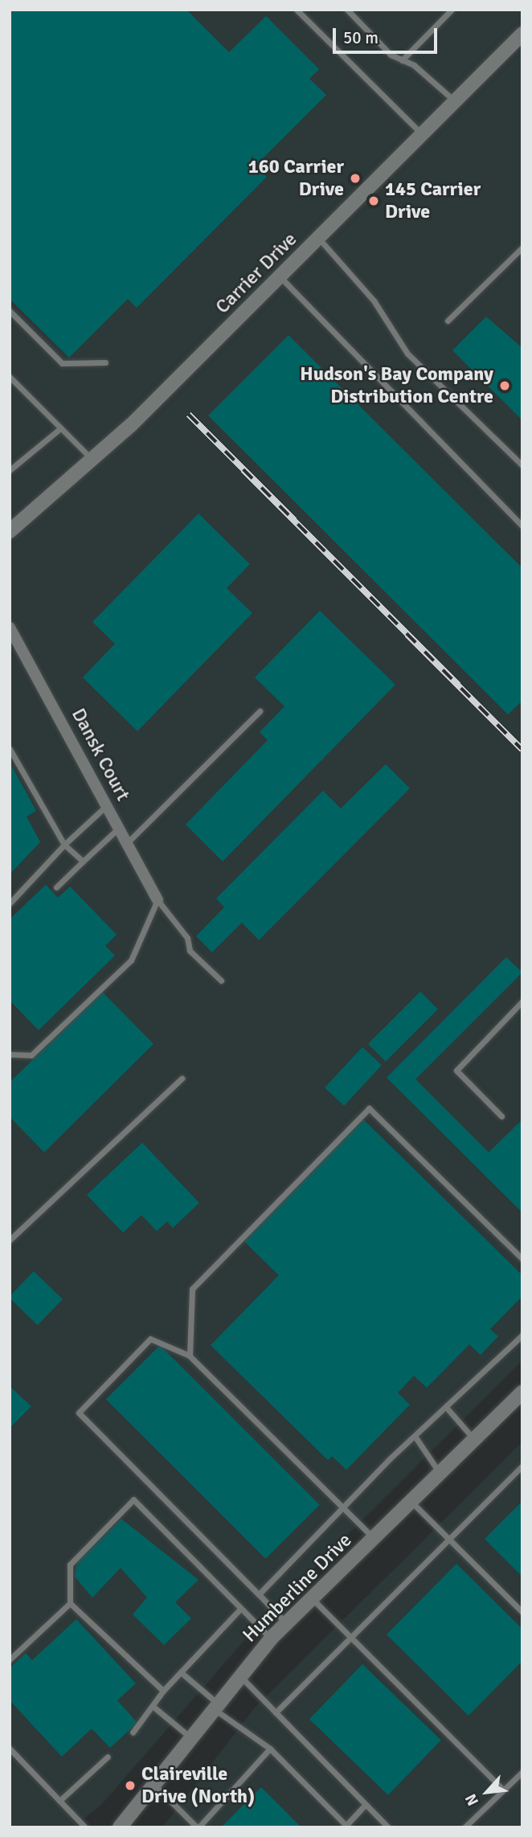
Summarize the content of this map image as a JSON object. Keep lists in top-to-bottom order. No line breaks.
{"streets":{"street":["Carrier Drive","Dansk Court","Humberline Drive"]},"places":["160 Carrier Drive","145 Carrier Drive","Hudson's Bay Company Distribution Centre","Claireville Drive (North)"],"scale_bar":"50 m","north":"bottom left"}
